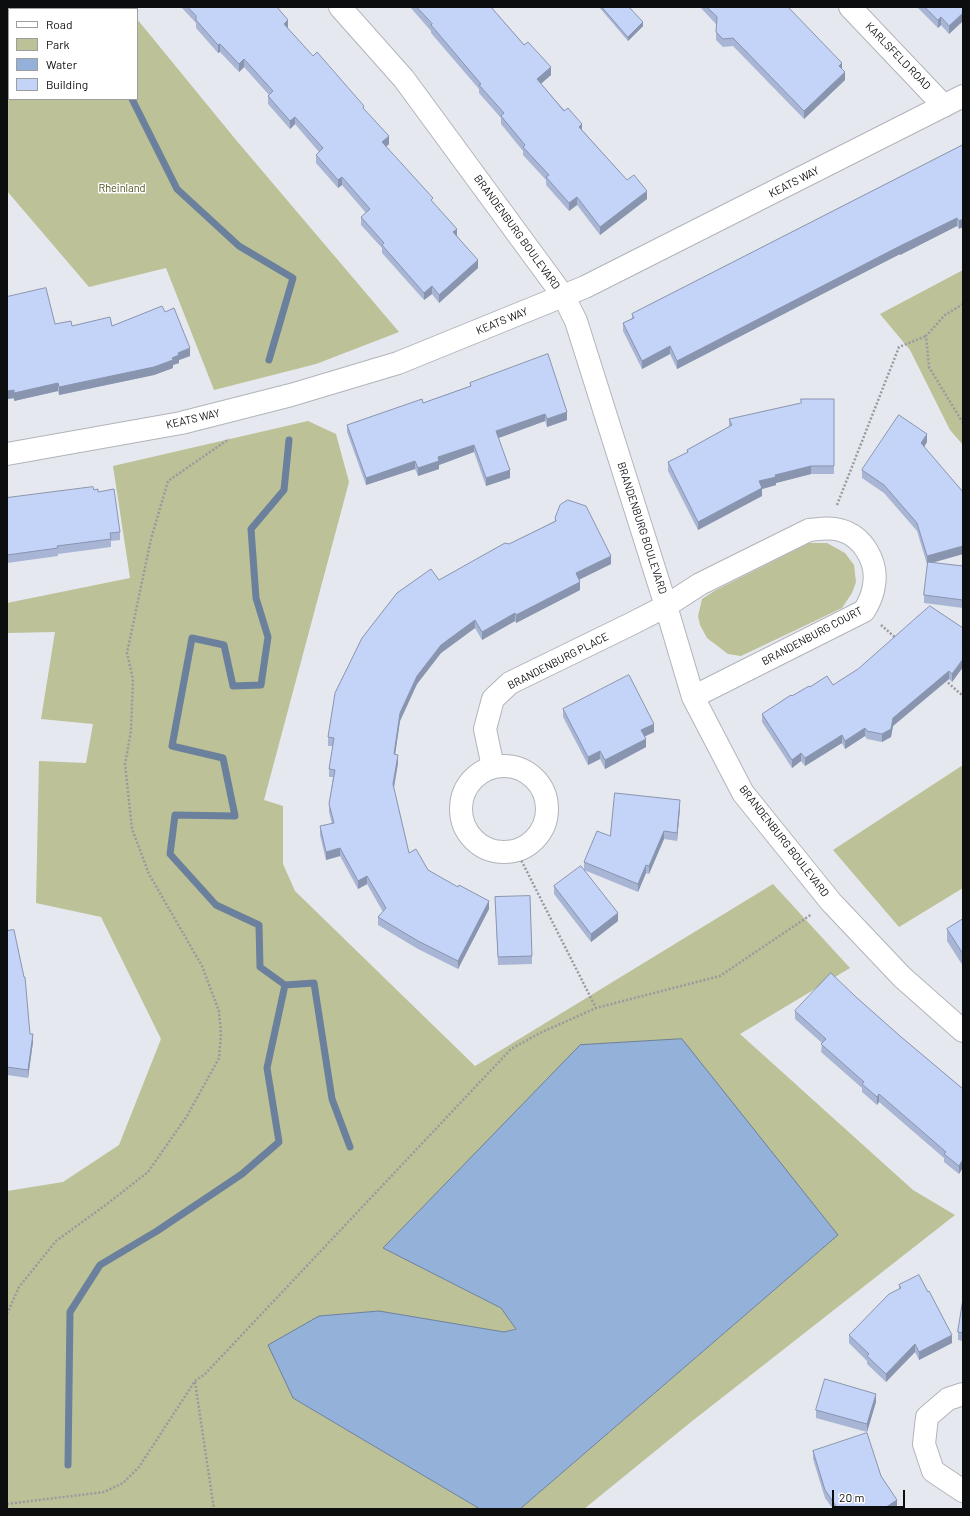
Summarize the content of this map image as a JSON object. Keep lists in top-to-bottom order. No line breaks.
{"streets":{"street":["KARLSFELD ROAD","KEATS WAY","BRANDENBURG BOULEVARD","BRANDENBURG COURT","BRANDENBURG PLACE"]},"crossings":[["KARLSFELD ROAD","KEATS WAY"],["KEATS WAY","BRANDENBURG BOULEVARD"],["BRANDENBURG BOULEVARD","BRANDENBURG COURT"],["BRANDENBURG BOULEVARD","BRANDENBURG PLACE"],["BRANDENBURG COURT","BRANDENBURG PLACE"]],"parks":["Rheinland"],"legend":["Road","Park","Water","Building"],"scale_bar":"20 m"}
